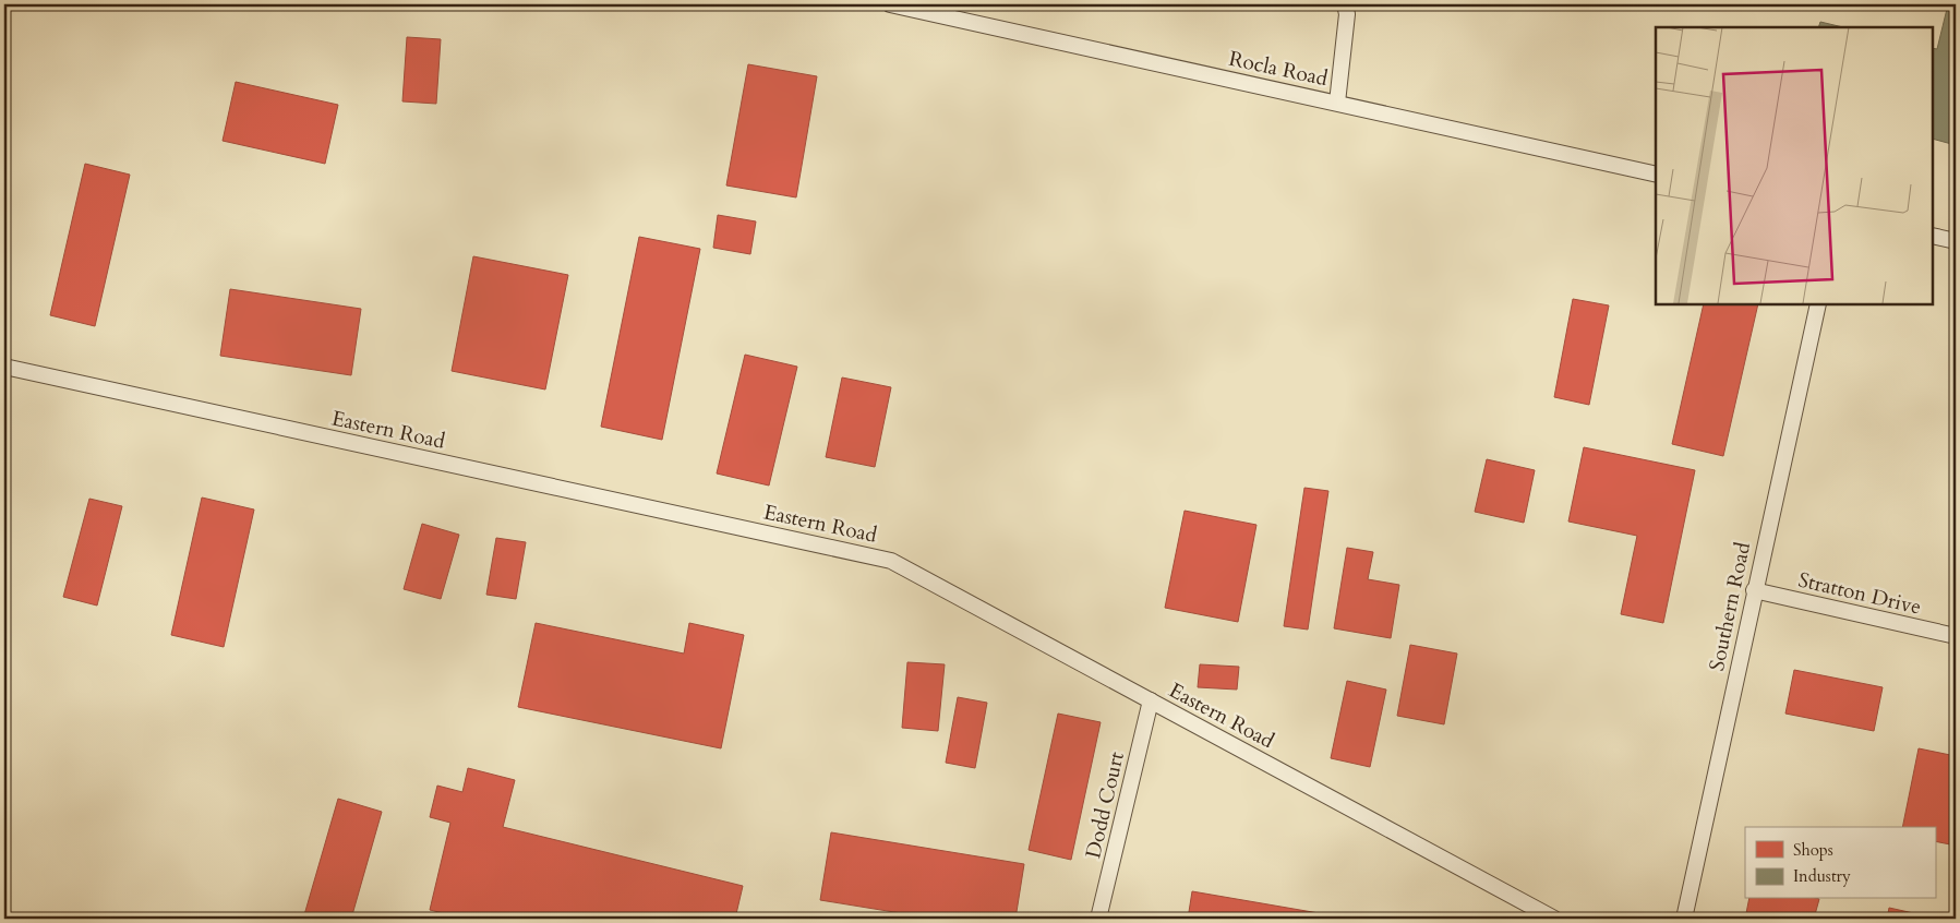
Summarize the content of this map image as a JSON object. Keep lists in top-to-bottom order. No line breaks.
{"streets":{"street":["Rocla Road","Eastern Road","Stratton Drive","Southern Road","Dodd Court"]},"crossings":[["Eastern Road","Dodd Court"],["Stratton Drive","Southern Road"]],"legend":["Shops","Industry"]}
